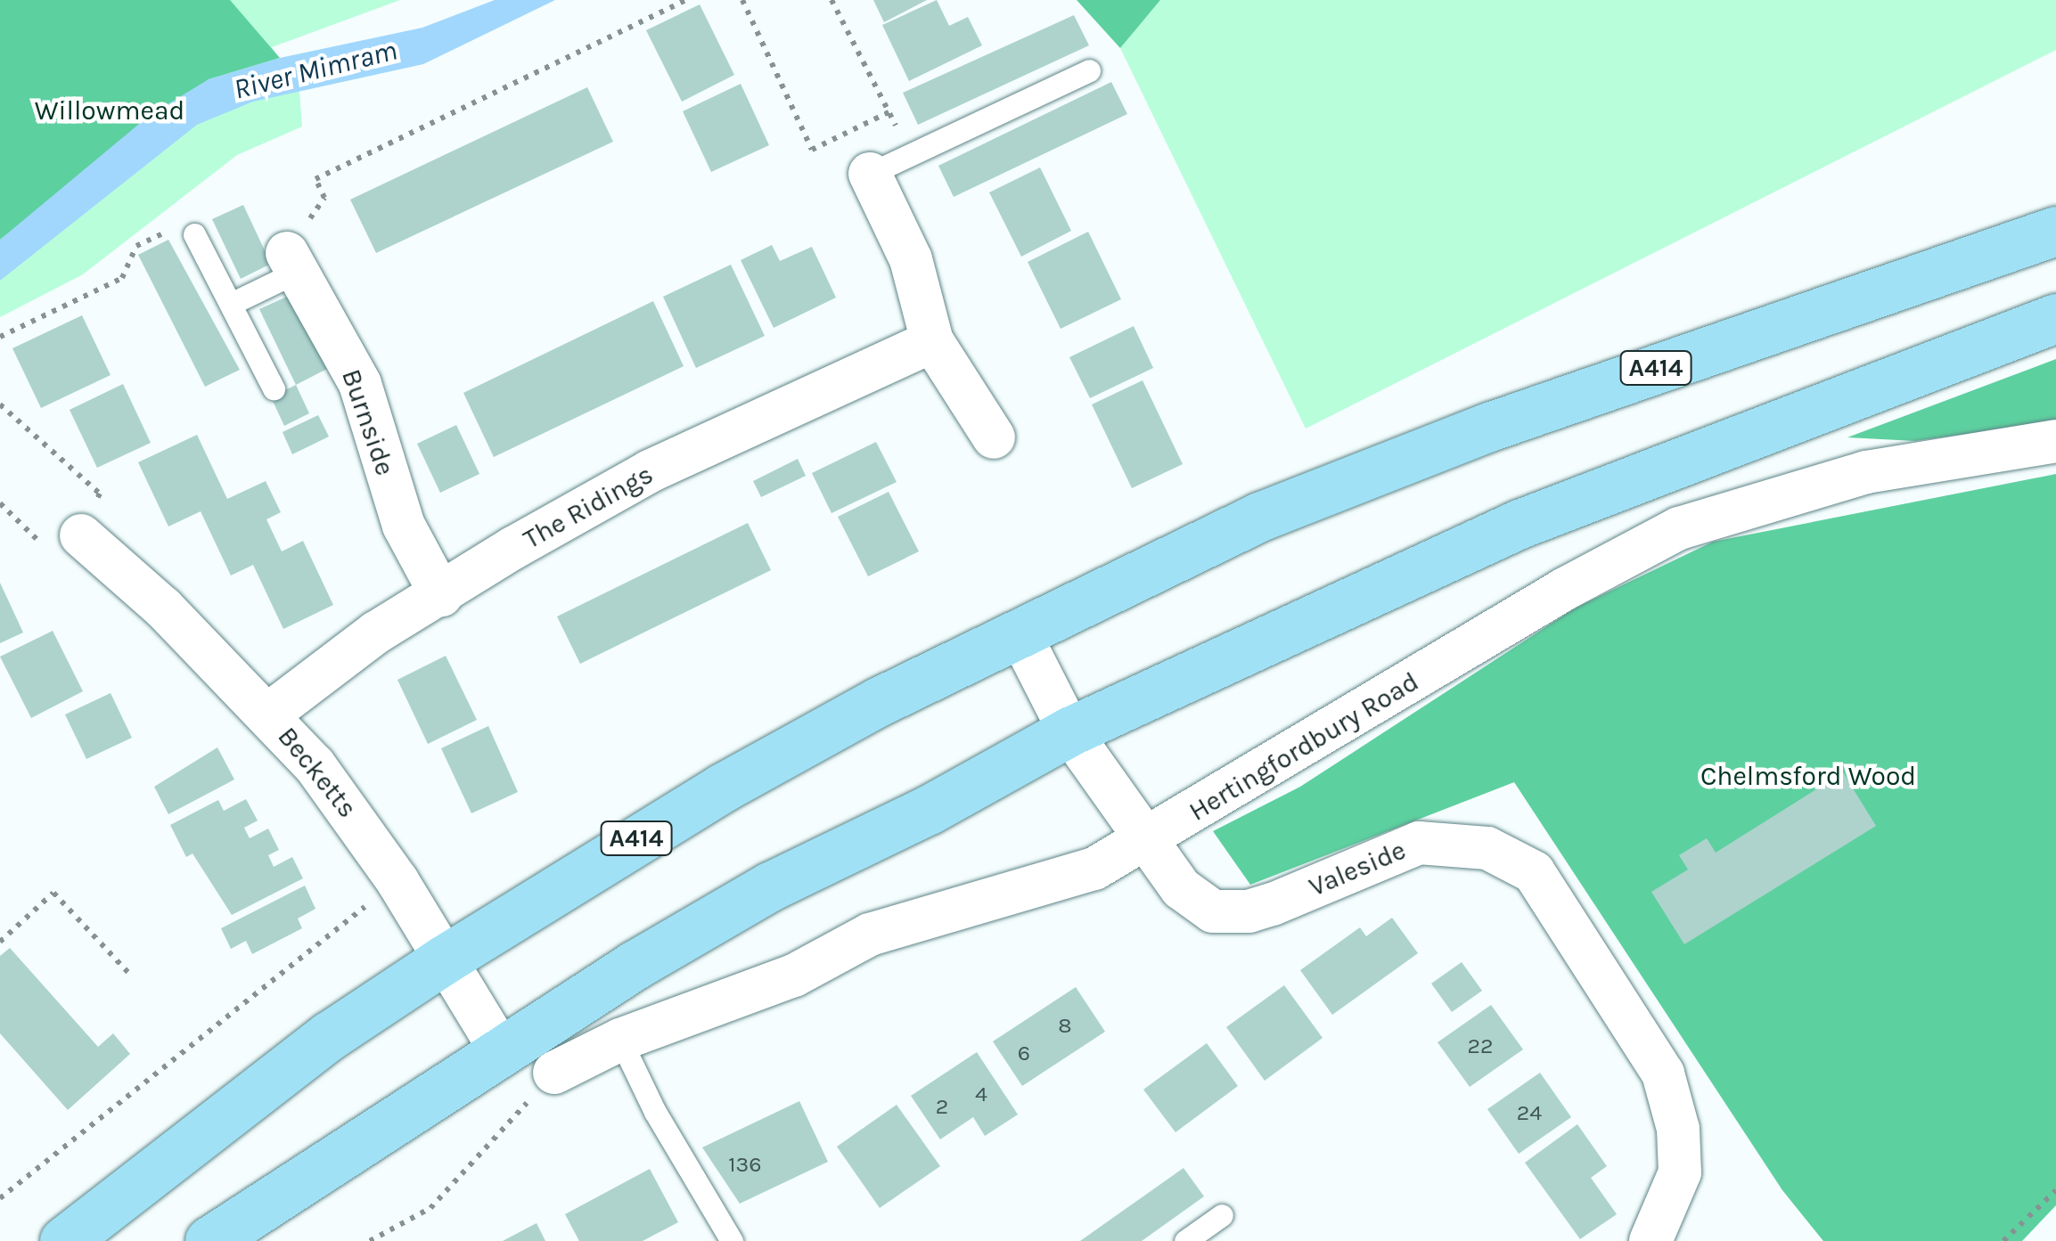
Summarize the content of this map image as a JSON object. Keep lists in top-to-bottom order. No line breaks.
{"streets":{"highway":["A414"],"street":["Burnside","The Ridings","Hertingfordbury Road","Becketts","Valeside"]},"crossings":[["A414","Becketts"],["A414","Valeside"],["Burnside","The Ridings"],["The Ridings","Becketts"],["Hertingfordbury Road","Valeside"]],"water":["River Mimram"],"parks":["Willowmead","Chelmsford Wood"],"house_numbers":["8","22","6","4","2","24","136"]}
